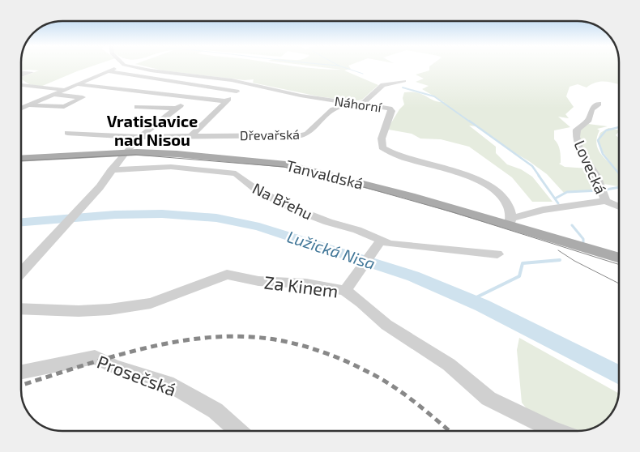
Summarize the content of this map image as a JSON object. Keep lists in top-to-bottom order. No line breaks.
{"streets":{"main road":["Tanvaldská"],"street":["Náhorní","Dřevařská","Lovecká","Na Břehu","Za Kinem","Prosečská"]},"crossings":[["Náhorní","Dřevařská"],["Náhorní","Lovecká"],["Náhorní","Tanvaldská"],["Lovecká","Tanvaldská"]],"districts":["Vratislavice nad Nisou"],"water":["Lužická Nisa"]}
